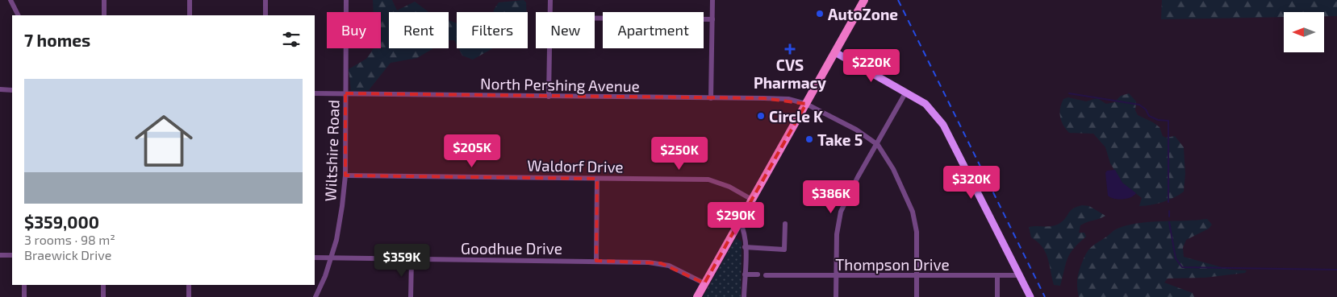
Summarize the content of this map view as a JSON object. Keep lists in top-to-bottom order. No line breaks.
{"streets":{"street":["North Pershing Avenue","Wiltshire Road","Waldorf Drive","Goodhue Drive","Thompson Drive"]},"crossings":[["North Pershing Avenue","Wiltshire Road"],["Wiltshire Road","Waldorf Drive"],["Wiltshire Road","Goodhue Drive"]],"places":{"other":["AutoZone","Circle K","Take 5"],"health":["CVS Pharmacy"]},"north":"left","page":{"chip":["Buy","Rent","Filters","New","Apartment"],"heading":"7 homes","price":["$220K","$205K","$250K","$320K","$386K","$290K","$359K"],"list":[{"name":"$359,000","note":"3 rooms · 98 m² · Braewick Drive"}]}}
